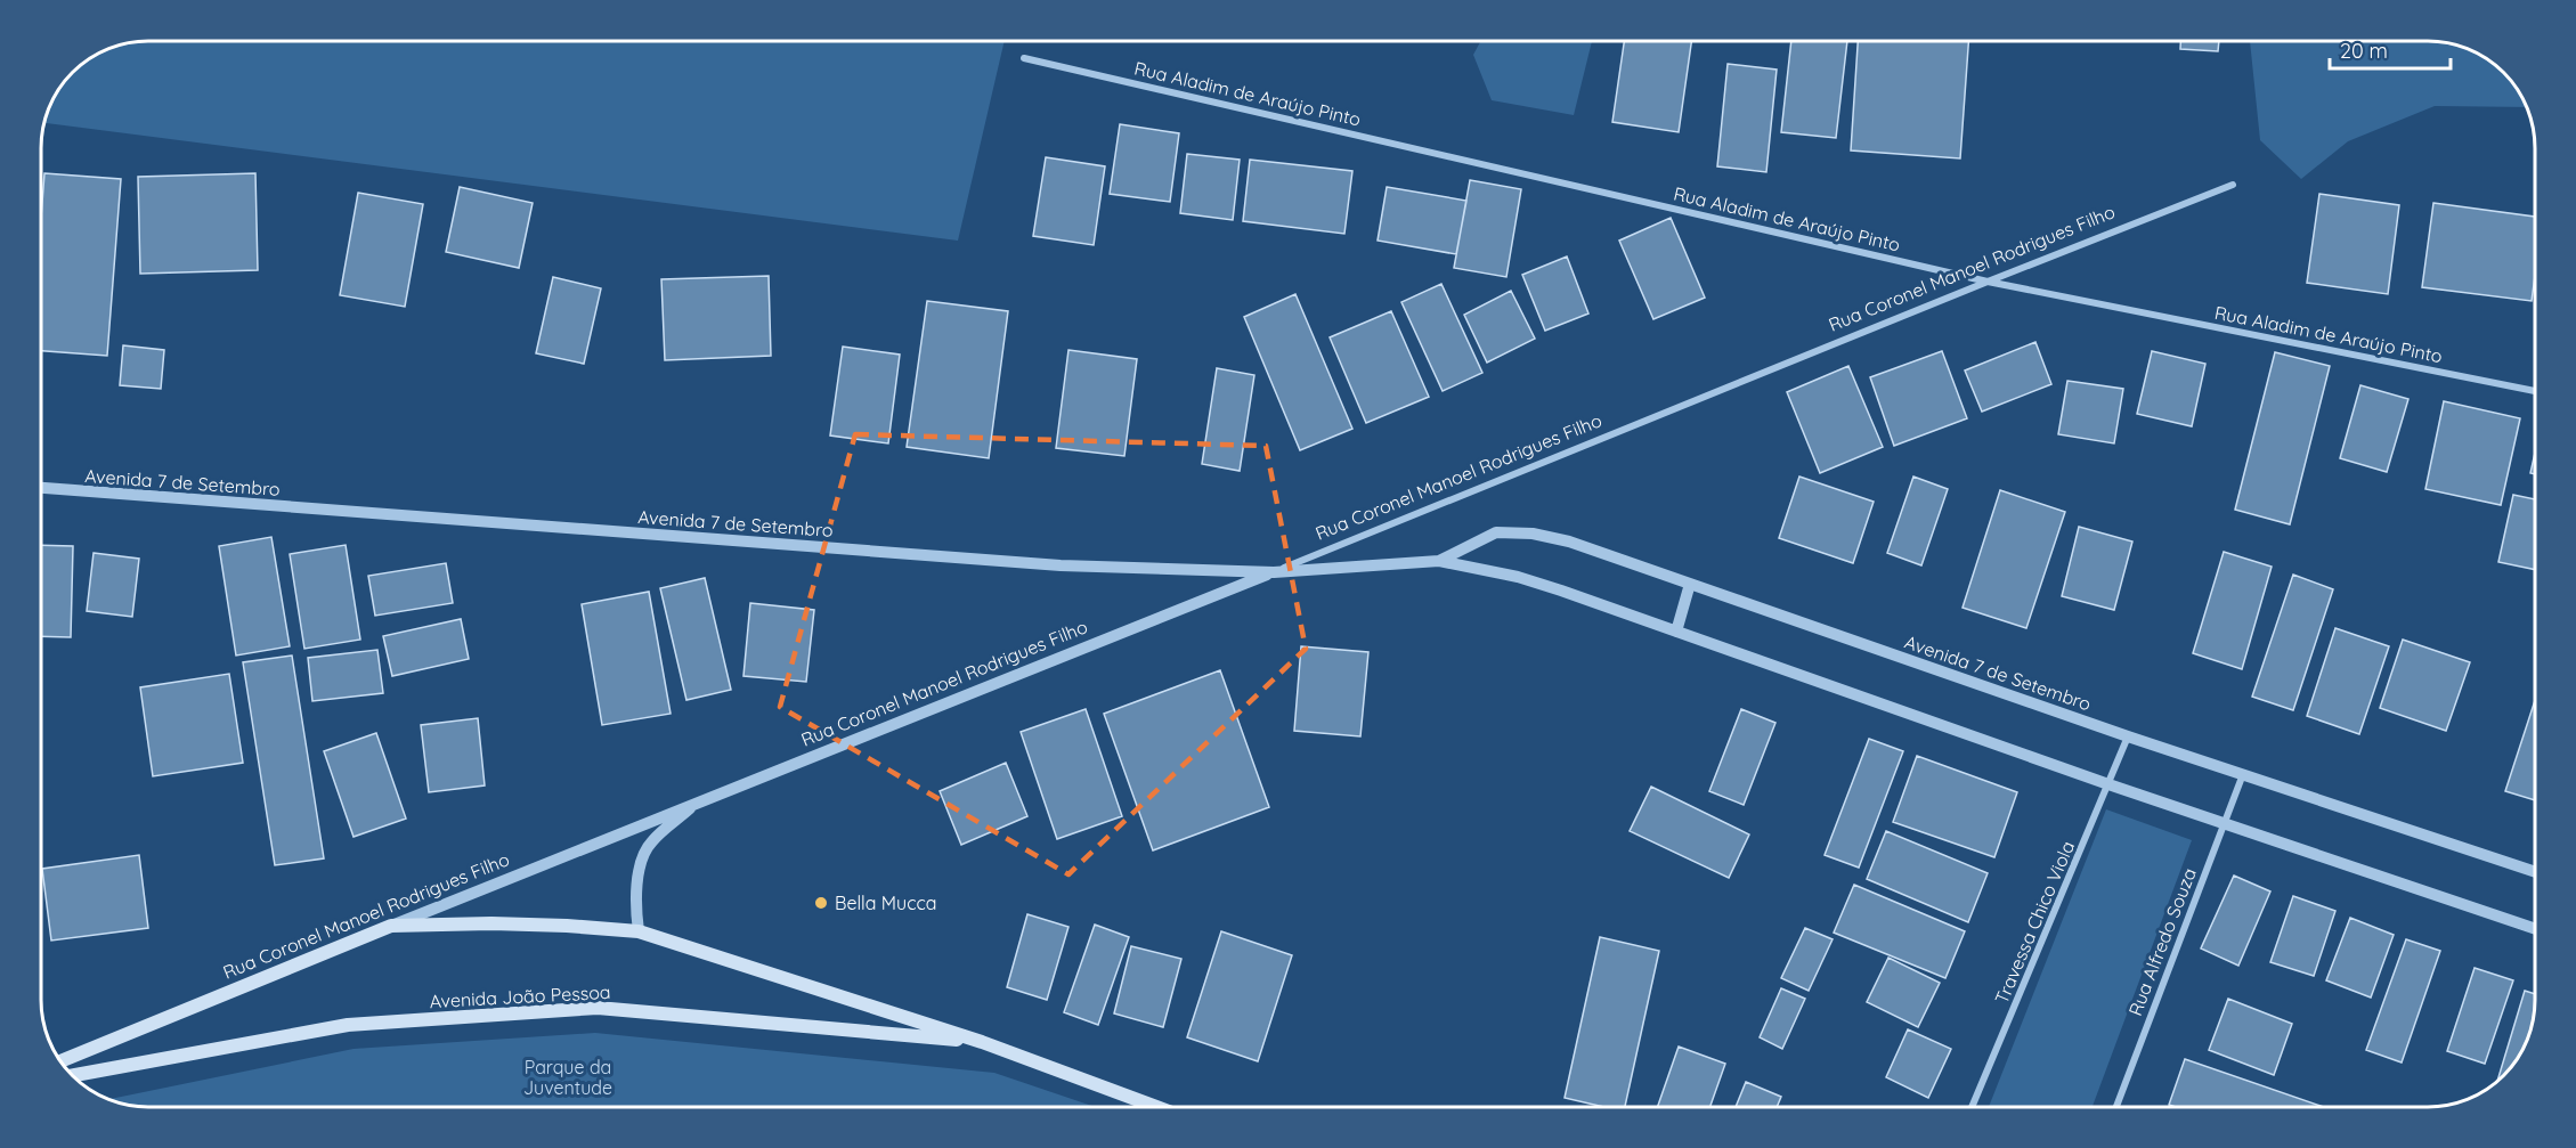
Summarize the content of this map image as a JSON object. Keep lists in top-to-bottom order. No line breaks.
{"streets":{"main road":["Rua Coronel Manoel Rodrigues Filho","Avenida João Pessoa"],"street":["Rua Aladim de Araújo Pinto","Avenida 7 de Setembro","Travessa Chico Viola","Rua Alfredo Souza"]},"crossings":[["Rua Aladim de Araújo Pinto","Rua Coronel Manoel Rodrigues Filho"],["Rua Coronel Manoel Rodrigues Filho","Avenida 7 de Setembro"],["Rua Coronel Manoel Rodrigues Filho","Avenida João Pessoa"],["Avenida 7 de Setembro","Travessa Chico Viola"],["Avenida 7 de Setembro","Rua Alfredo Souza"]],"parks":["Parque da Juventude"],"places":["Bella Mucca"],"scale_bar":"20 m"}
